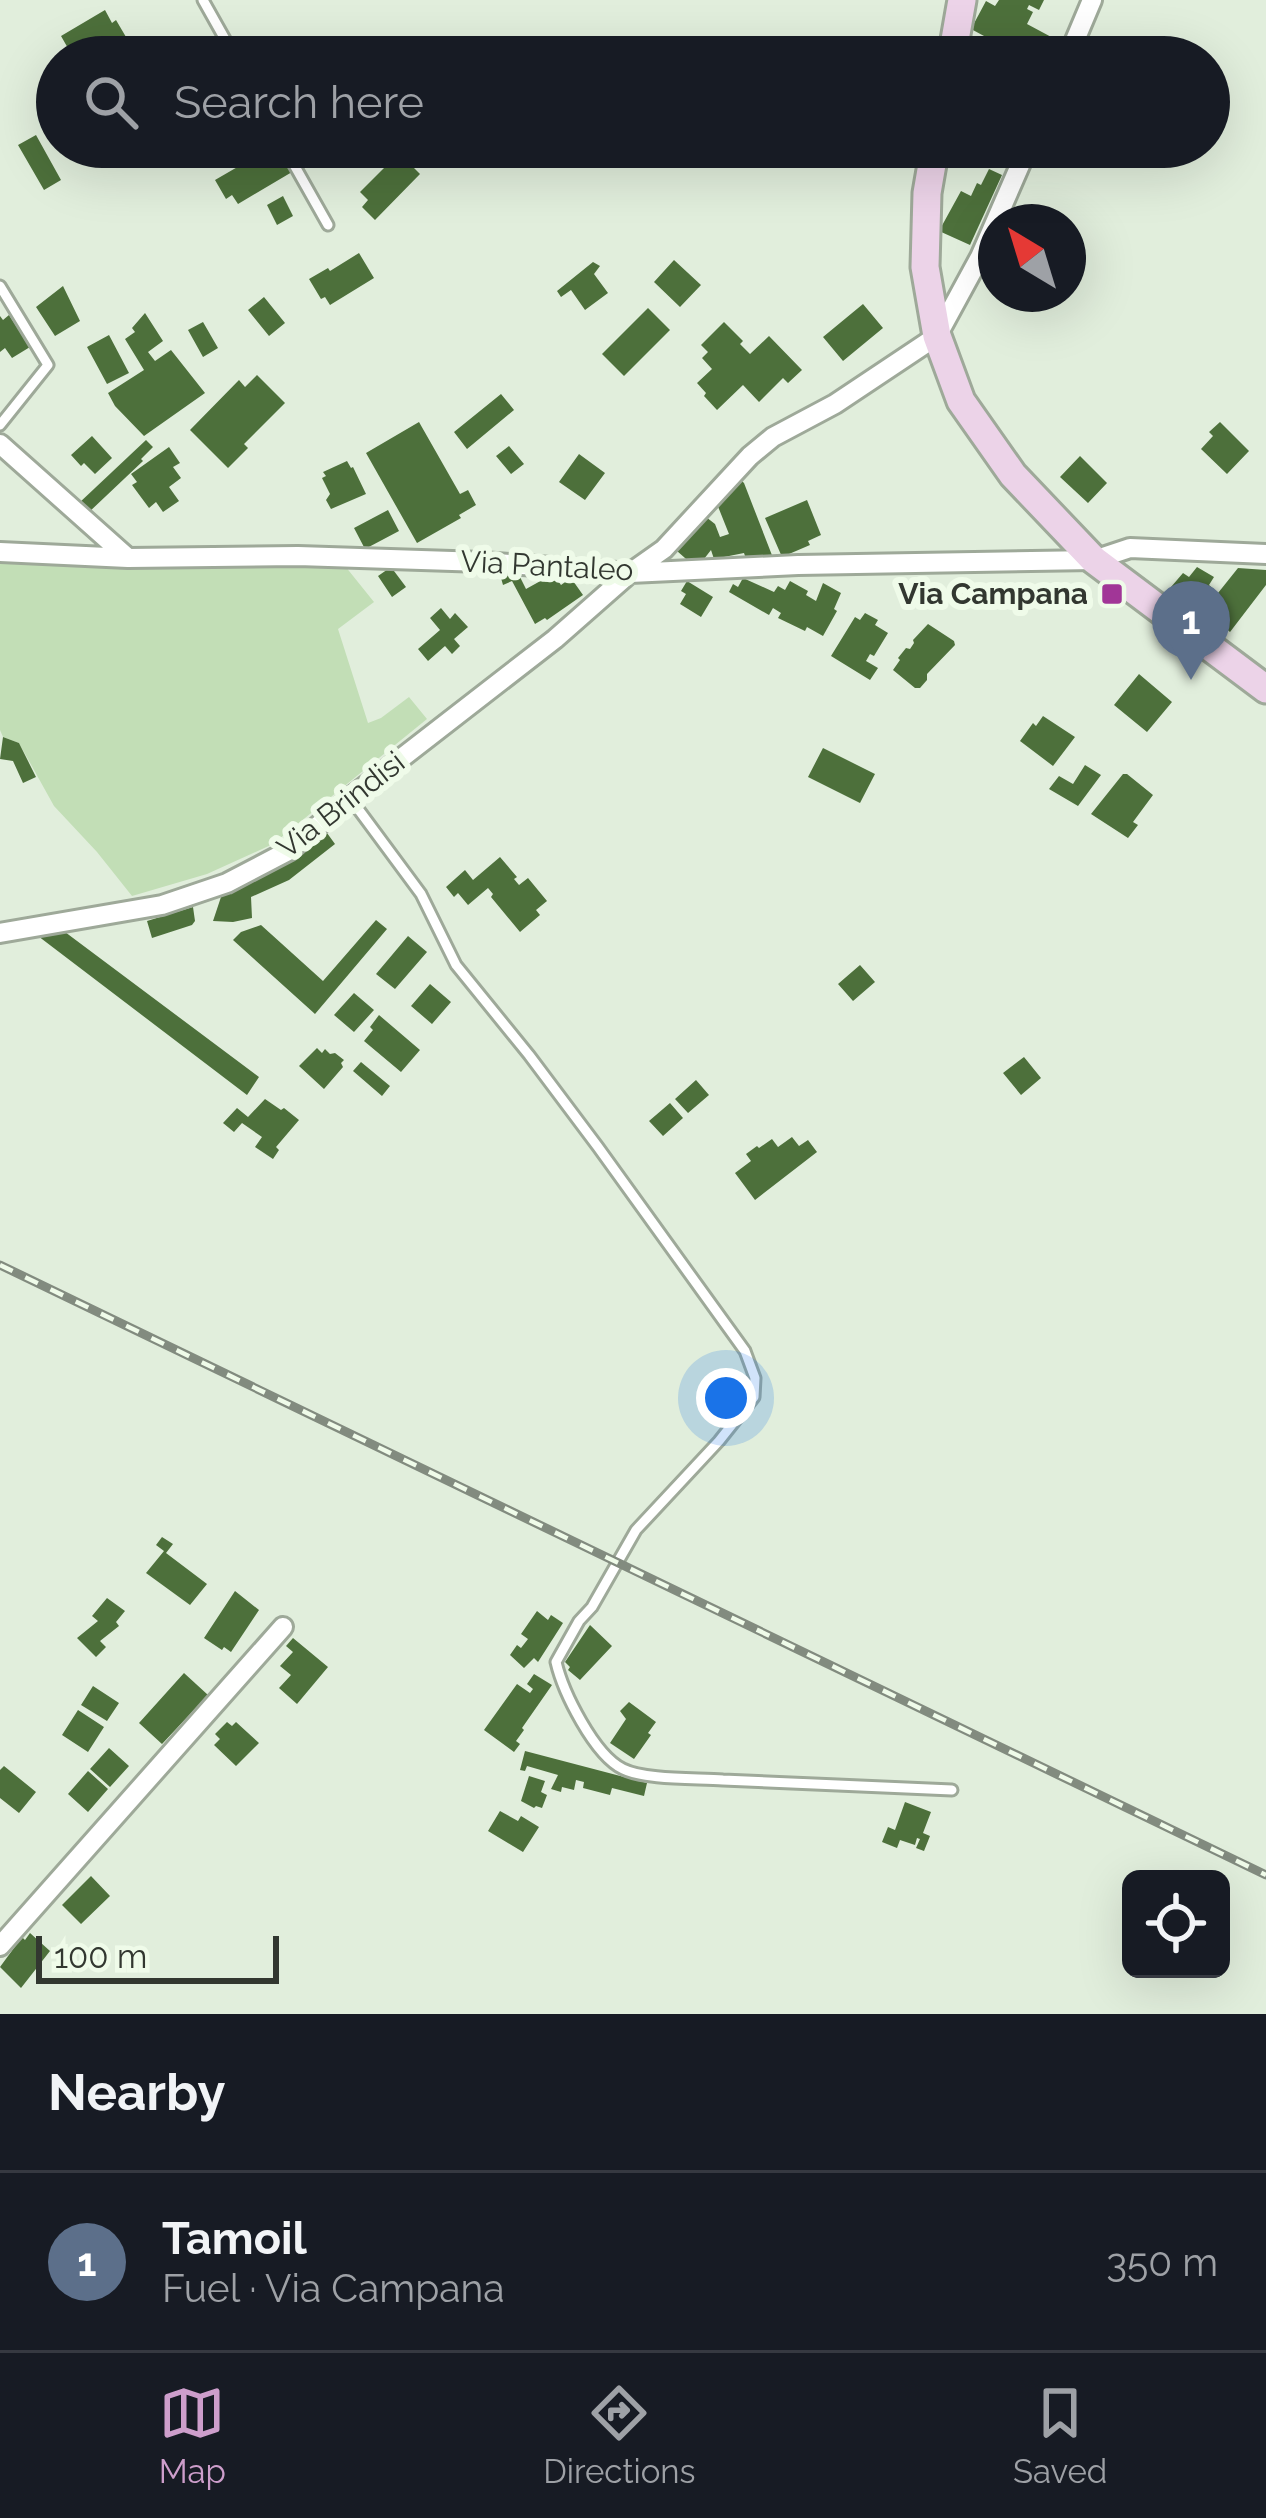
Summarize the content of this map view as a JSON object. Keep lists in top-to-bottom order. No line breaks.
{"streets":{"street":["Via Pantaleo","Via Brindisi"]},"crossings":[["Via Pantaleo","Via Brindisi"]],"places":{"transit":["Via Campana"]},"scale_bar":"100 m","north":"top left","page":{"search":"Search here","pins":"1","scale":"100 m","heading":"Nearby","list":[{"mark":"1","name":"Tamoil","note":"Fuel · Via Campana","value":"350 m"}],"nav":["Map","Directions","Saved"]}}
